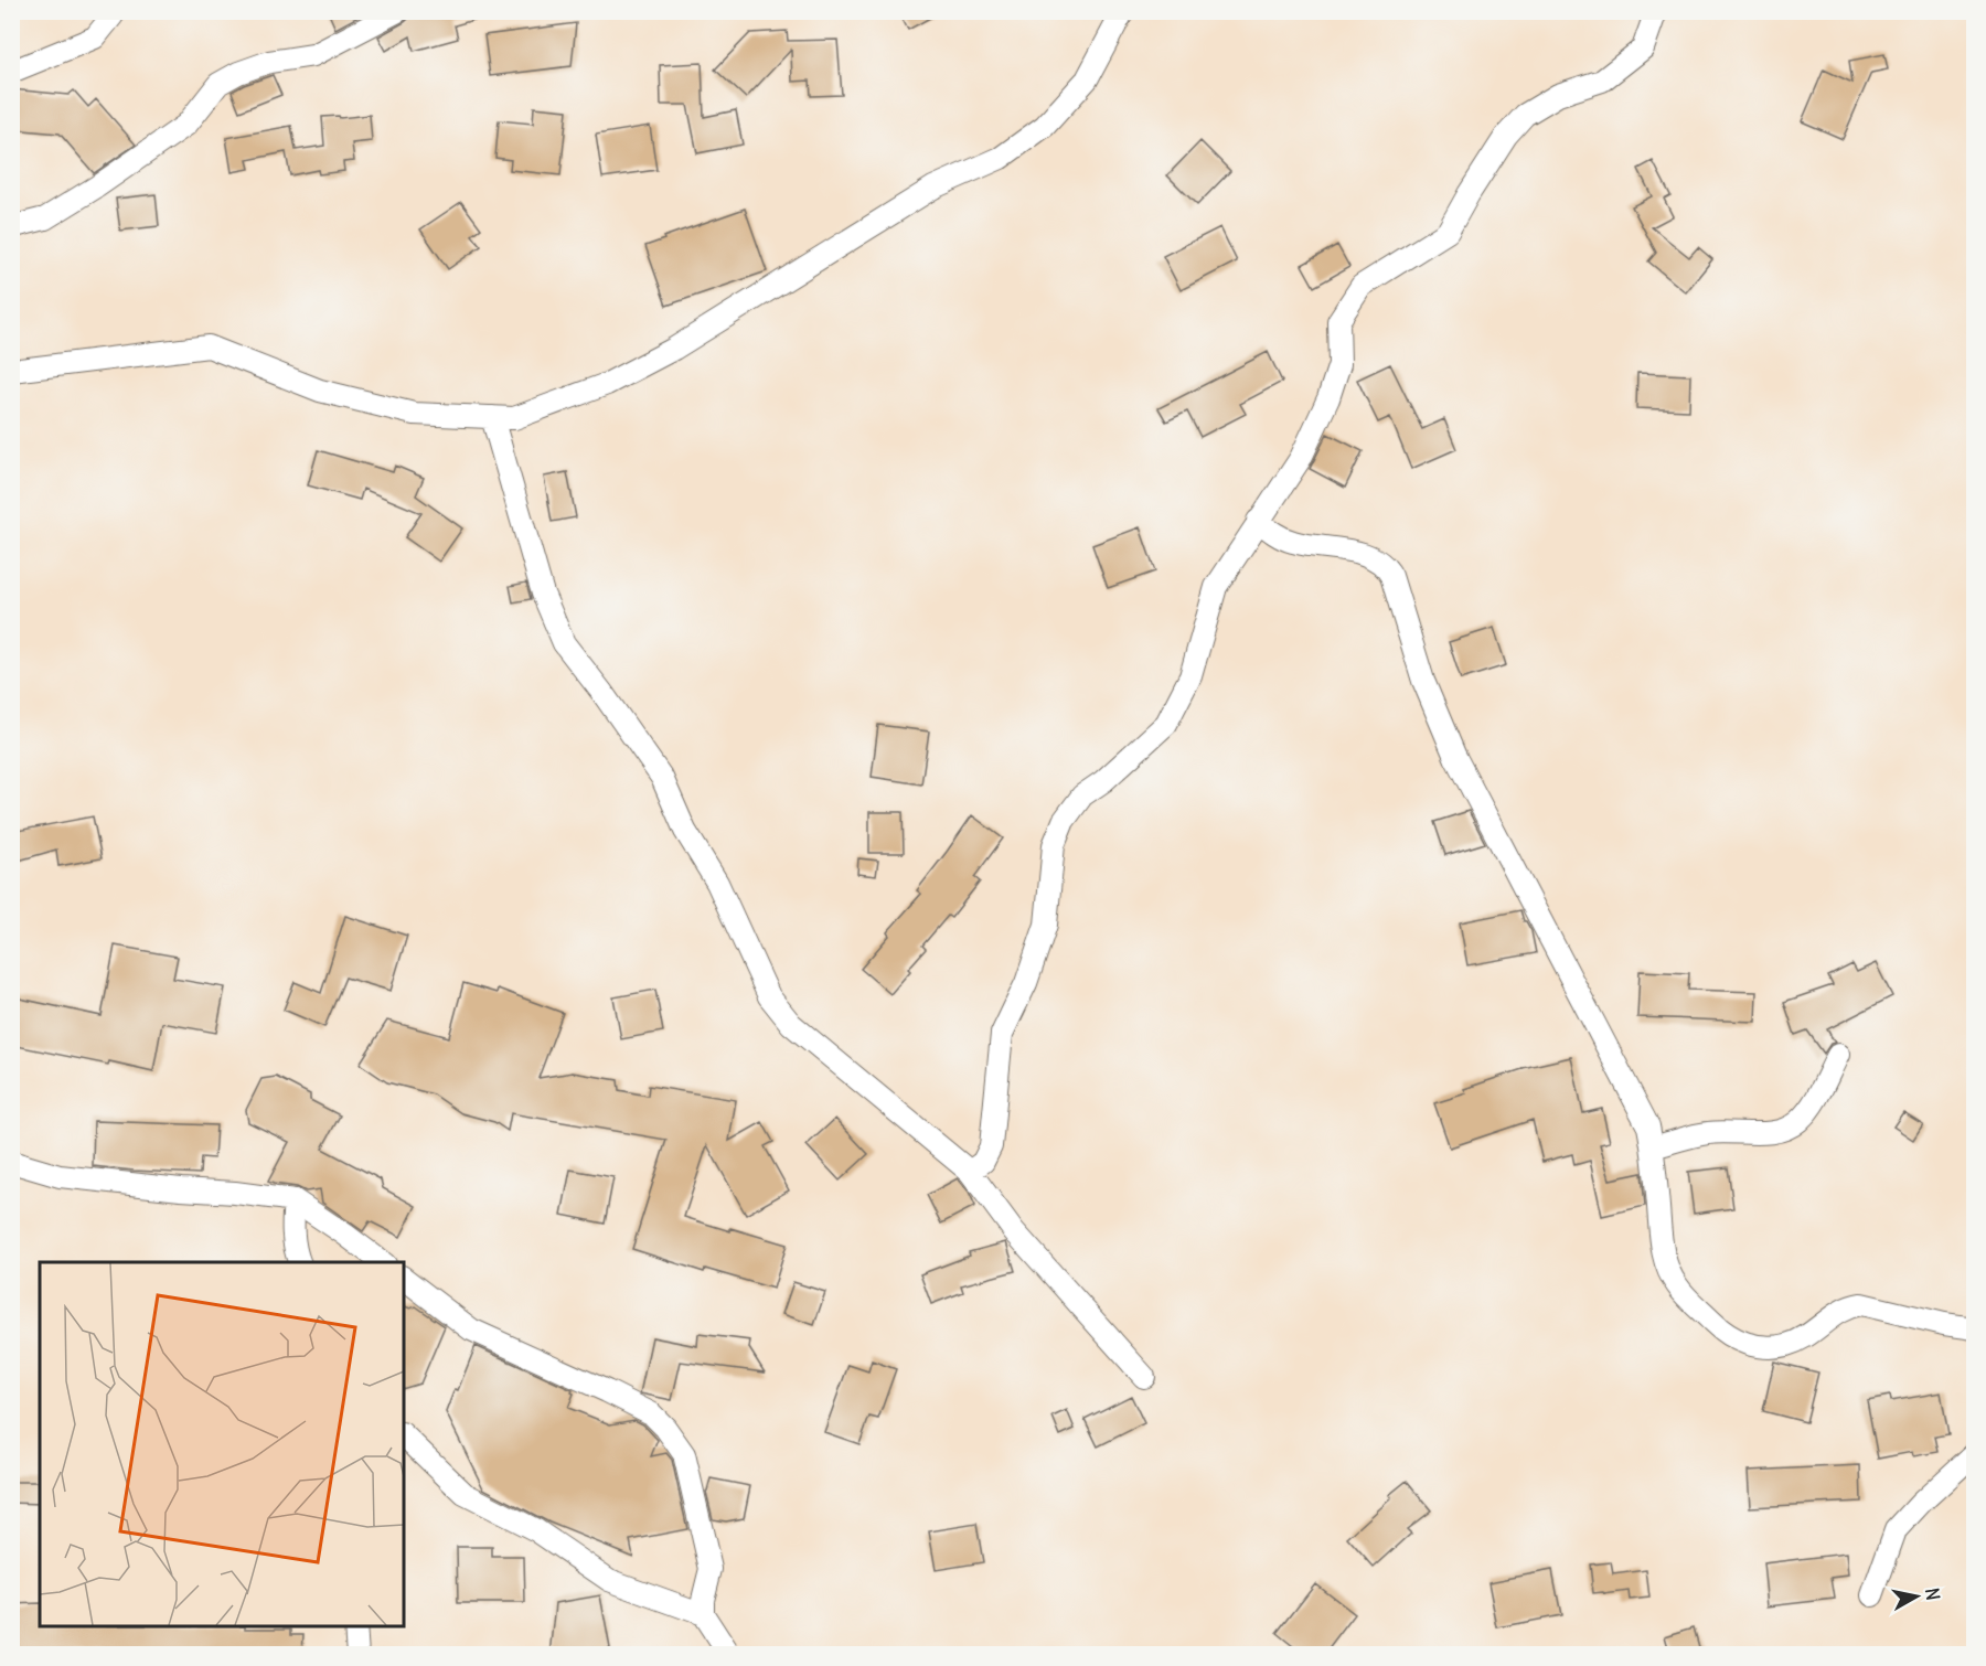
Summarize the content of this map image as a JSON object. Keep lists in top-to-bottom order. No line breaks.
{"north":"right"}
